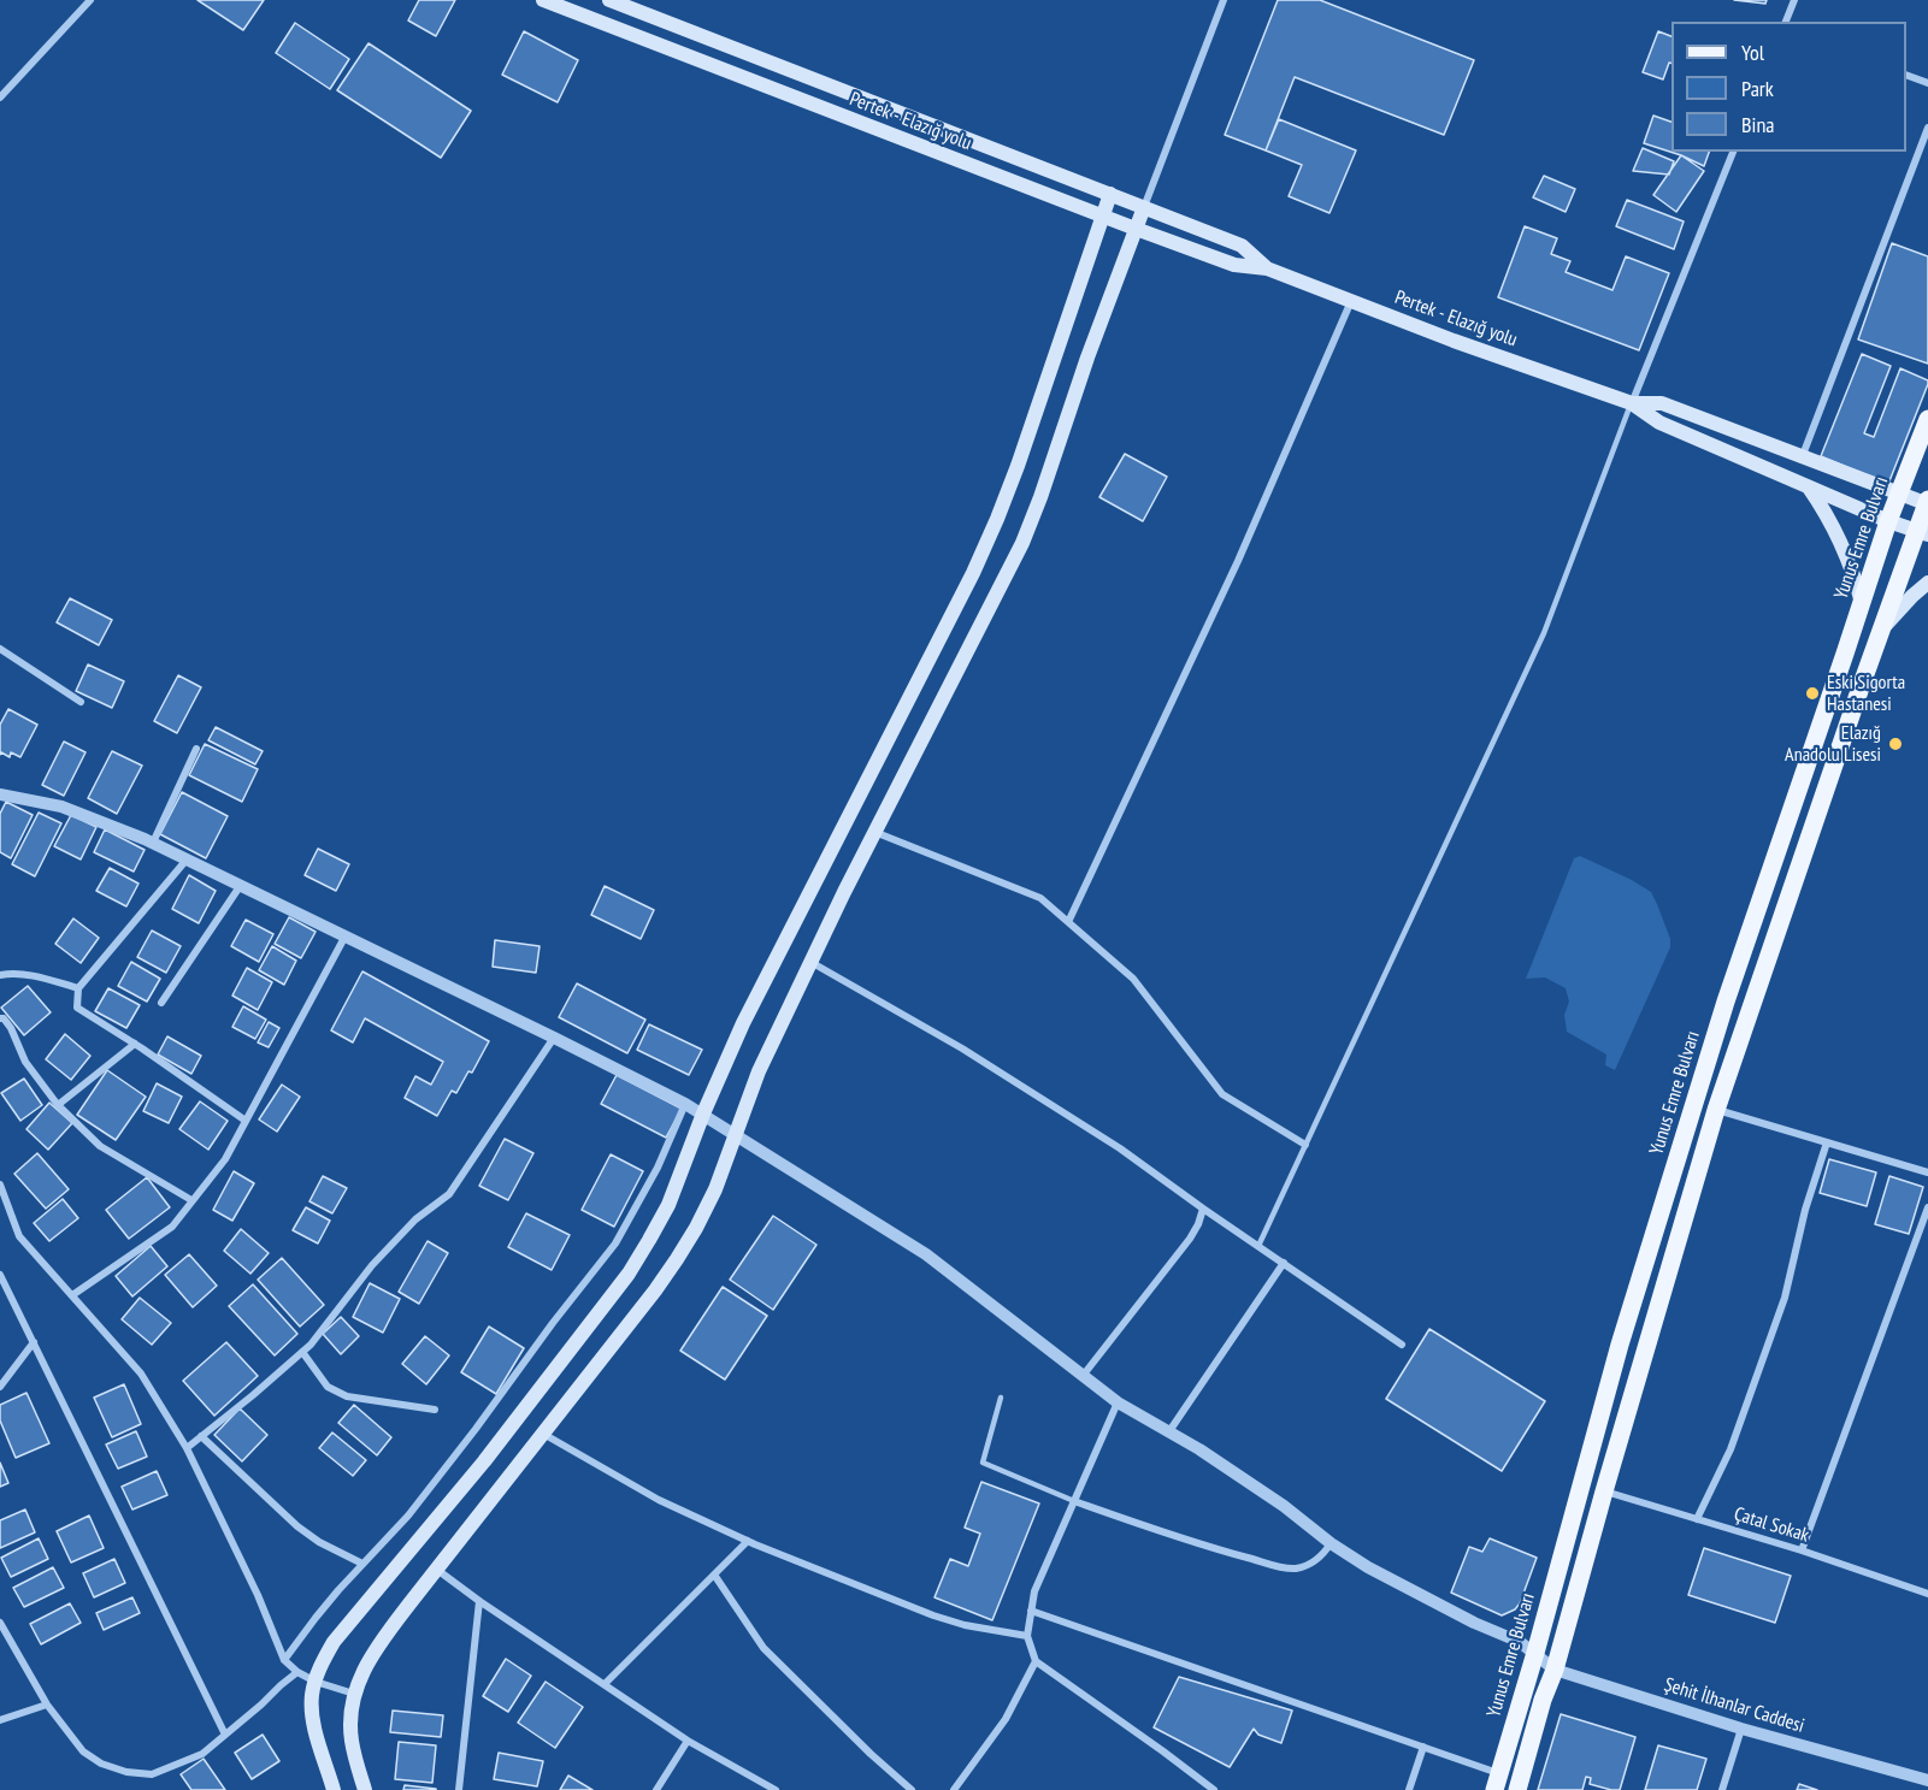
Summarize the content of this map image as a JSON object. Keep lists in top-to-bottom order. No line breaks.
{"streets":{"main road":["Pertek - Elazığ yolu","Yunus Emre Bulvarı"],"street":["Çatal Sokak","Şehit İlhanlar Caddesi"]},"crossings":[["Yunus Emre Bulvarı","Şehit İlhanlar Caddesi"]],"places":["Eski Sigorta Hastanesi","Elazığ Anadolu Lisesi"],"legend":["Yol","Park","Bina"]}
